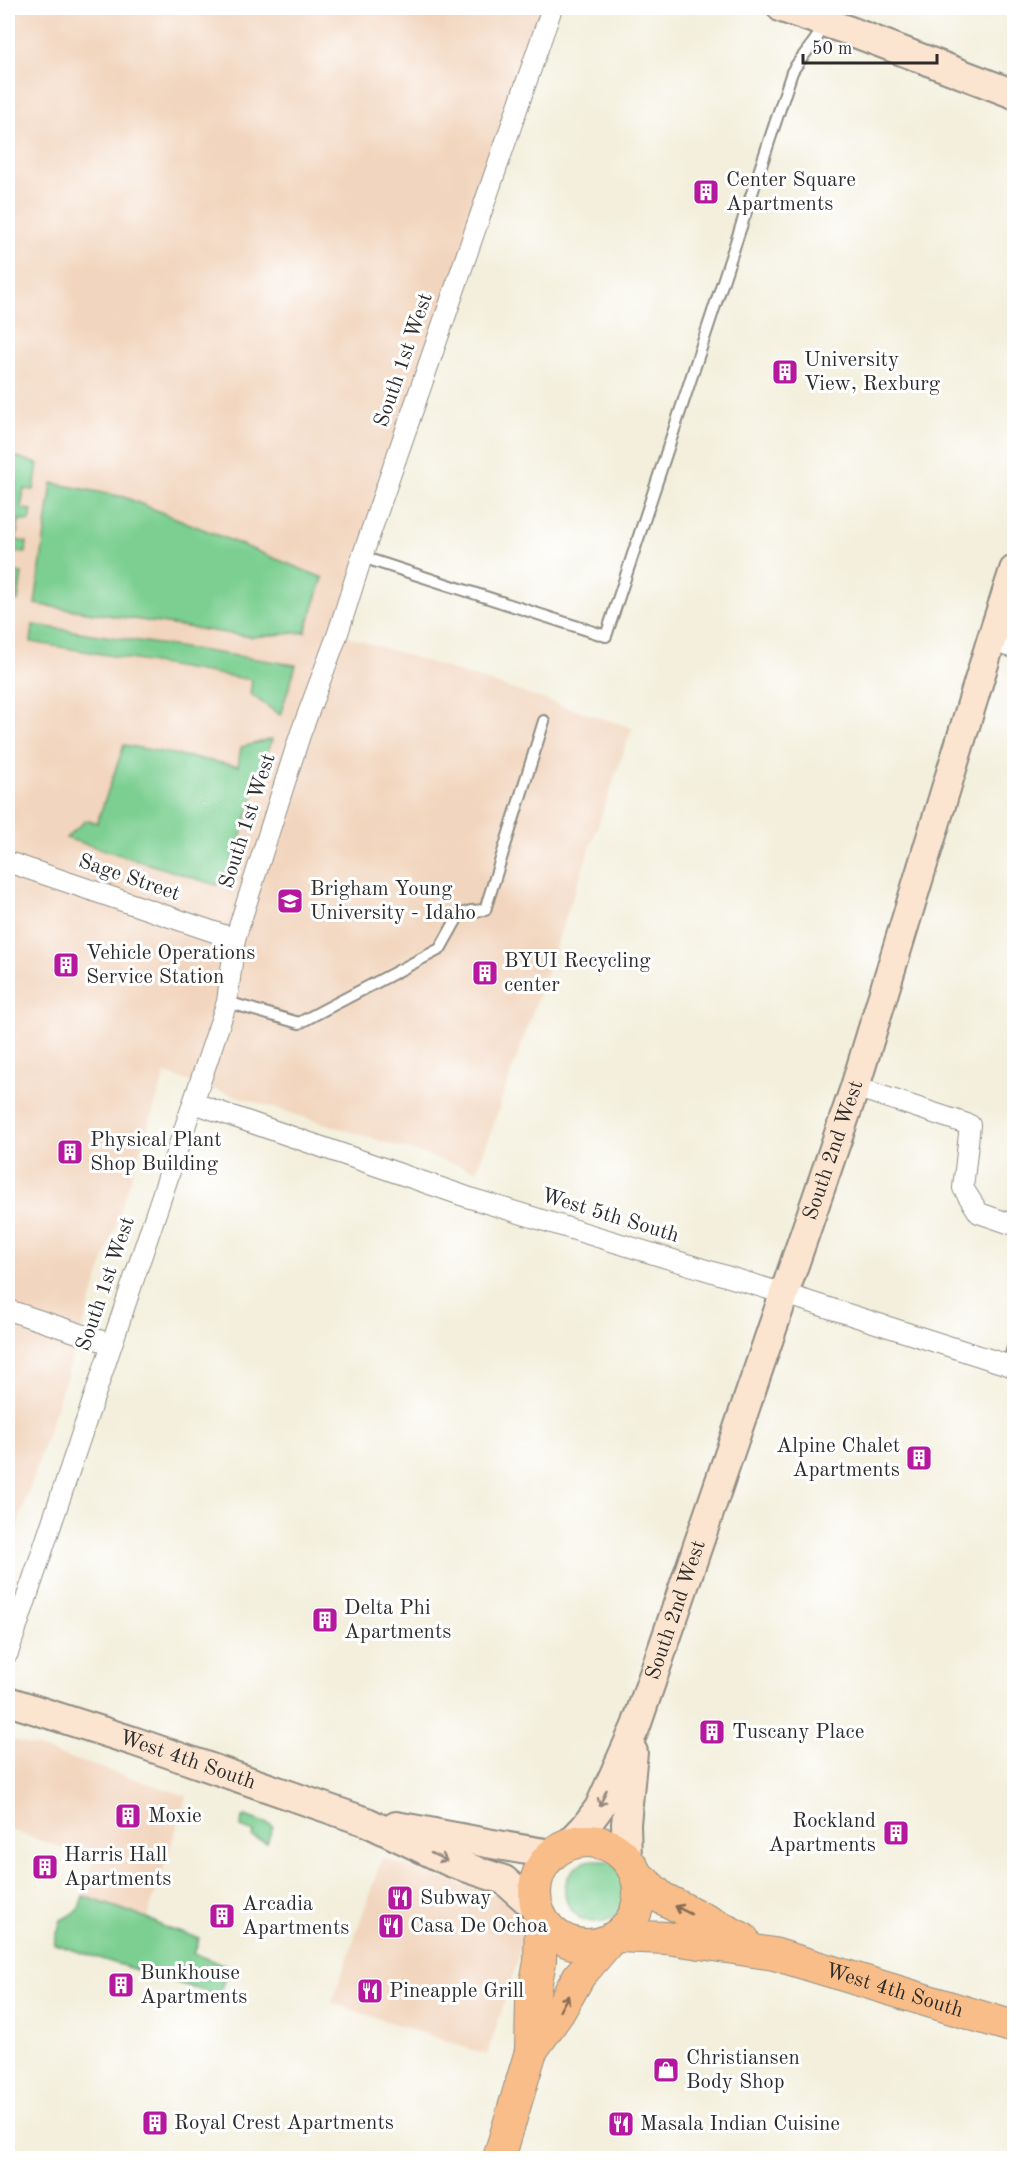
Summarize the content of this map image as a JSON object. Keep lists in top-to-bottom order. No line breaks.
{"streets":{"main road":["South 2nd West","West 4th South"],"street":["South 1st West","Sage Street","West 5th South"]},"crossings":[["South 1st West","Sage Street"],["South 1st West","West 5th South"],["South 2nd West","West 5th South"],["South 2nd West","West 4th South"]],"places":{"building":["Center Square Apartments","University View, Rexburg","Vehicle Operations Service Station","BYUI Recycling center","Physical Plant Shop Building","Alpine Chalet Apartments","Delta Phi Apartments","Tuscany Place","Moxie","Rockland Apartments","Harris Hall Apartments","Arcadia Apartments","Bunkhouse Apartments","Royal Crest Apartments"],"school or university":["Brigham Young University - Idaho"],"restaurant":["Subway","Casa De Ochoa","Pineapple Grill","Masala Indian Cuisine"],"shop":["Christiansen Body Shop"]},"scale_bar":"50 m"}
